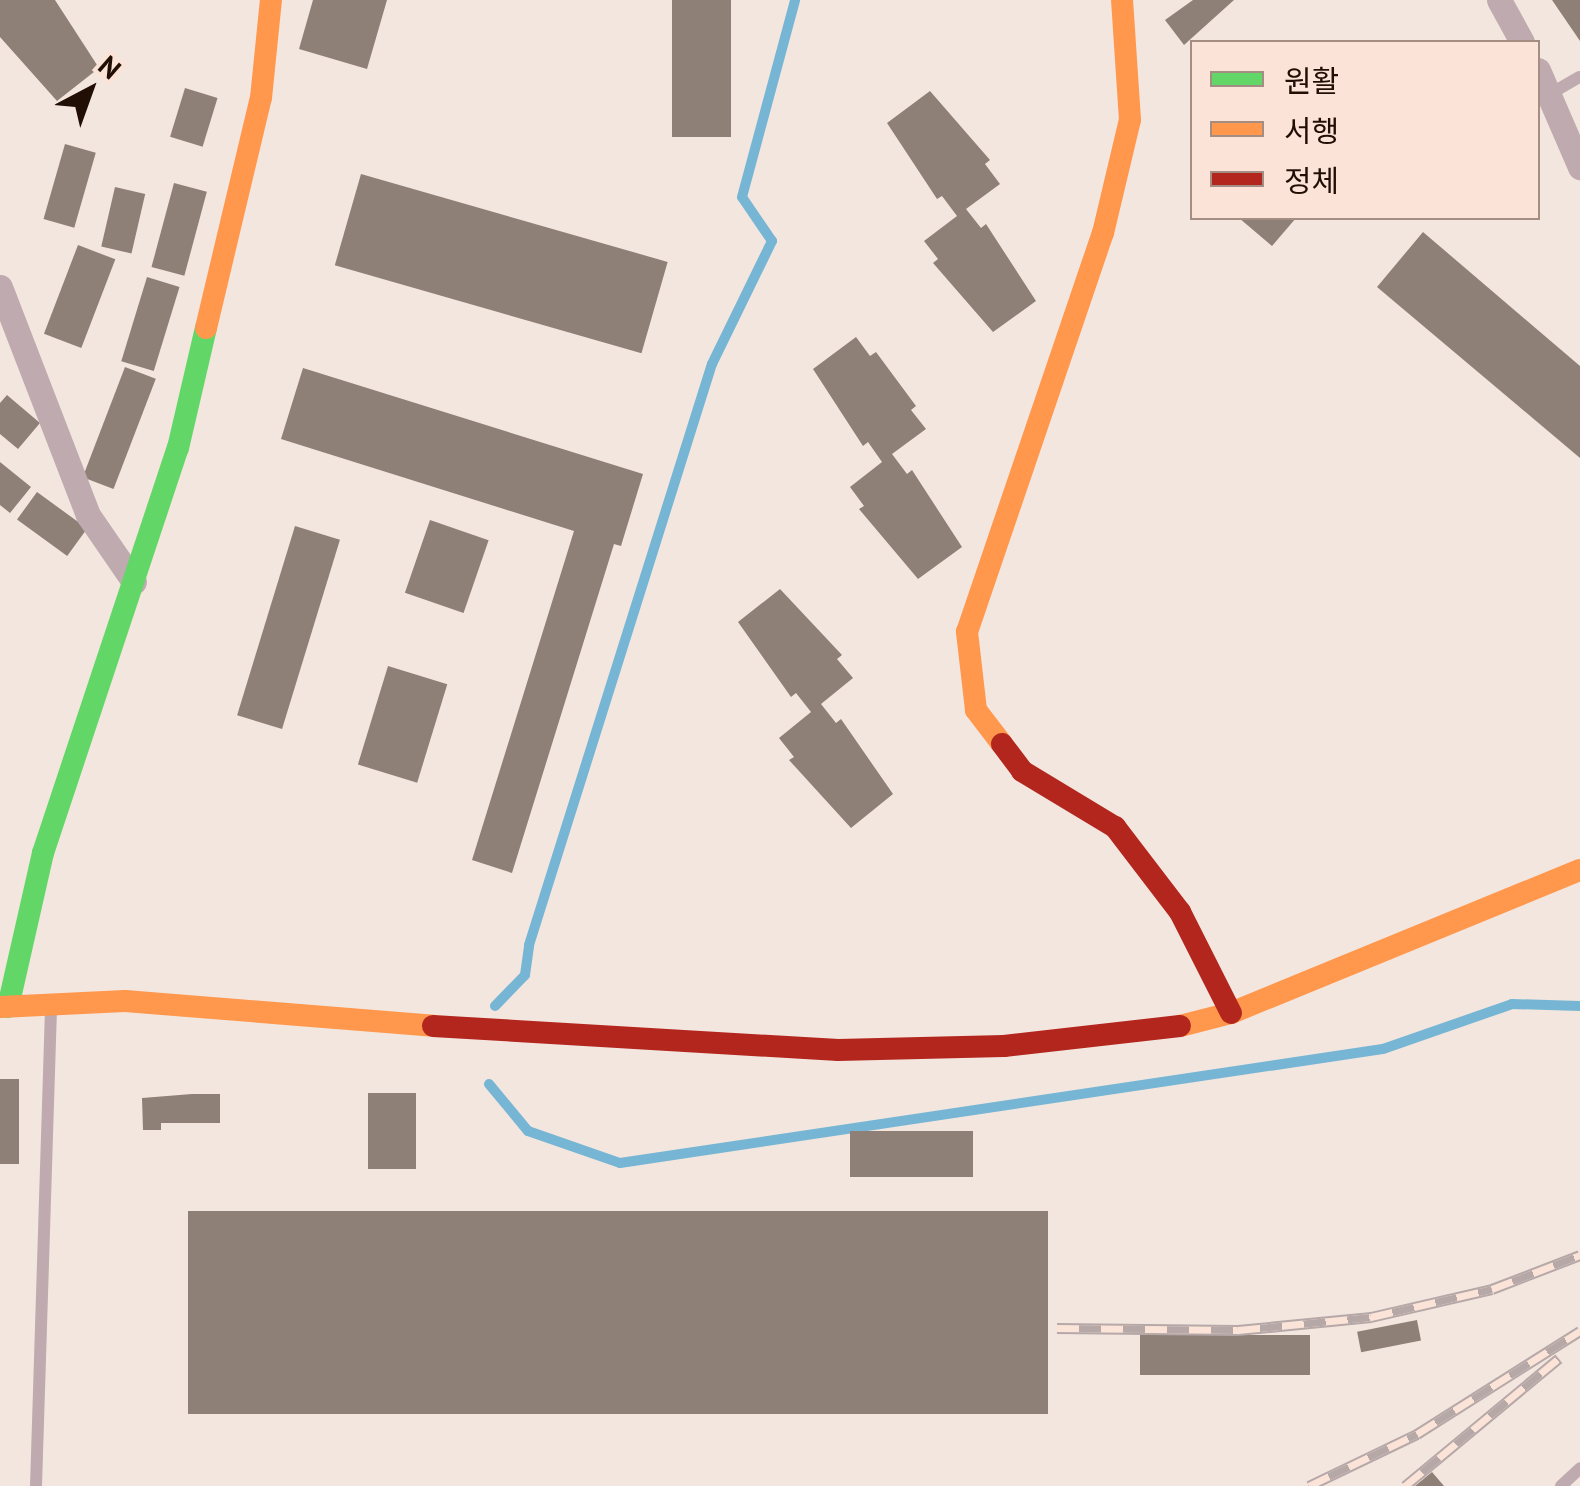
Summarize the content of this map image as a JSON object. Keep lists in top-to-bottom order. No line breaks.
{"legend":["원활","서행","정체"],"north":"top right"}
